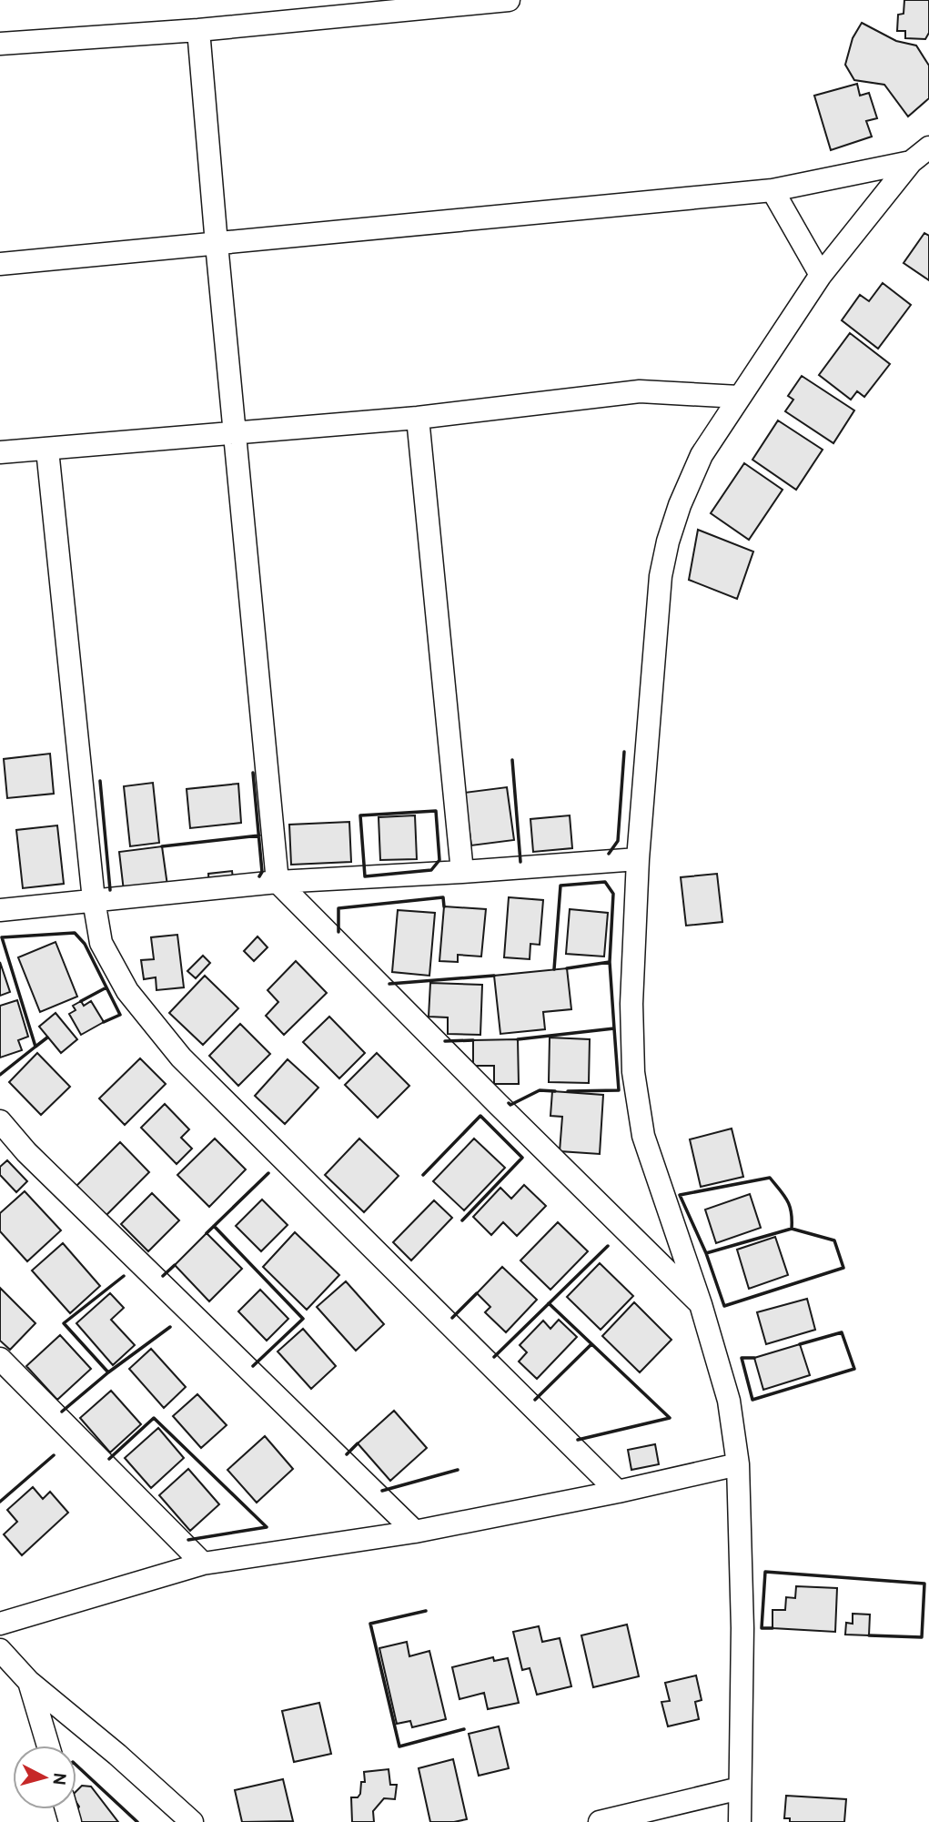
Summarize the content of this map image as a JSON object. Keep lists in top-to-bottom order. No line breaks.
{"north":"right"}
